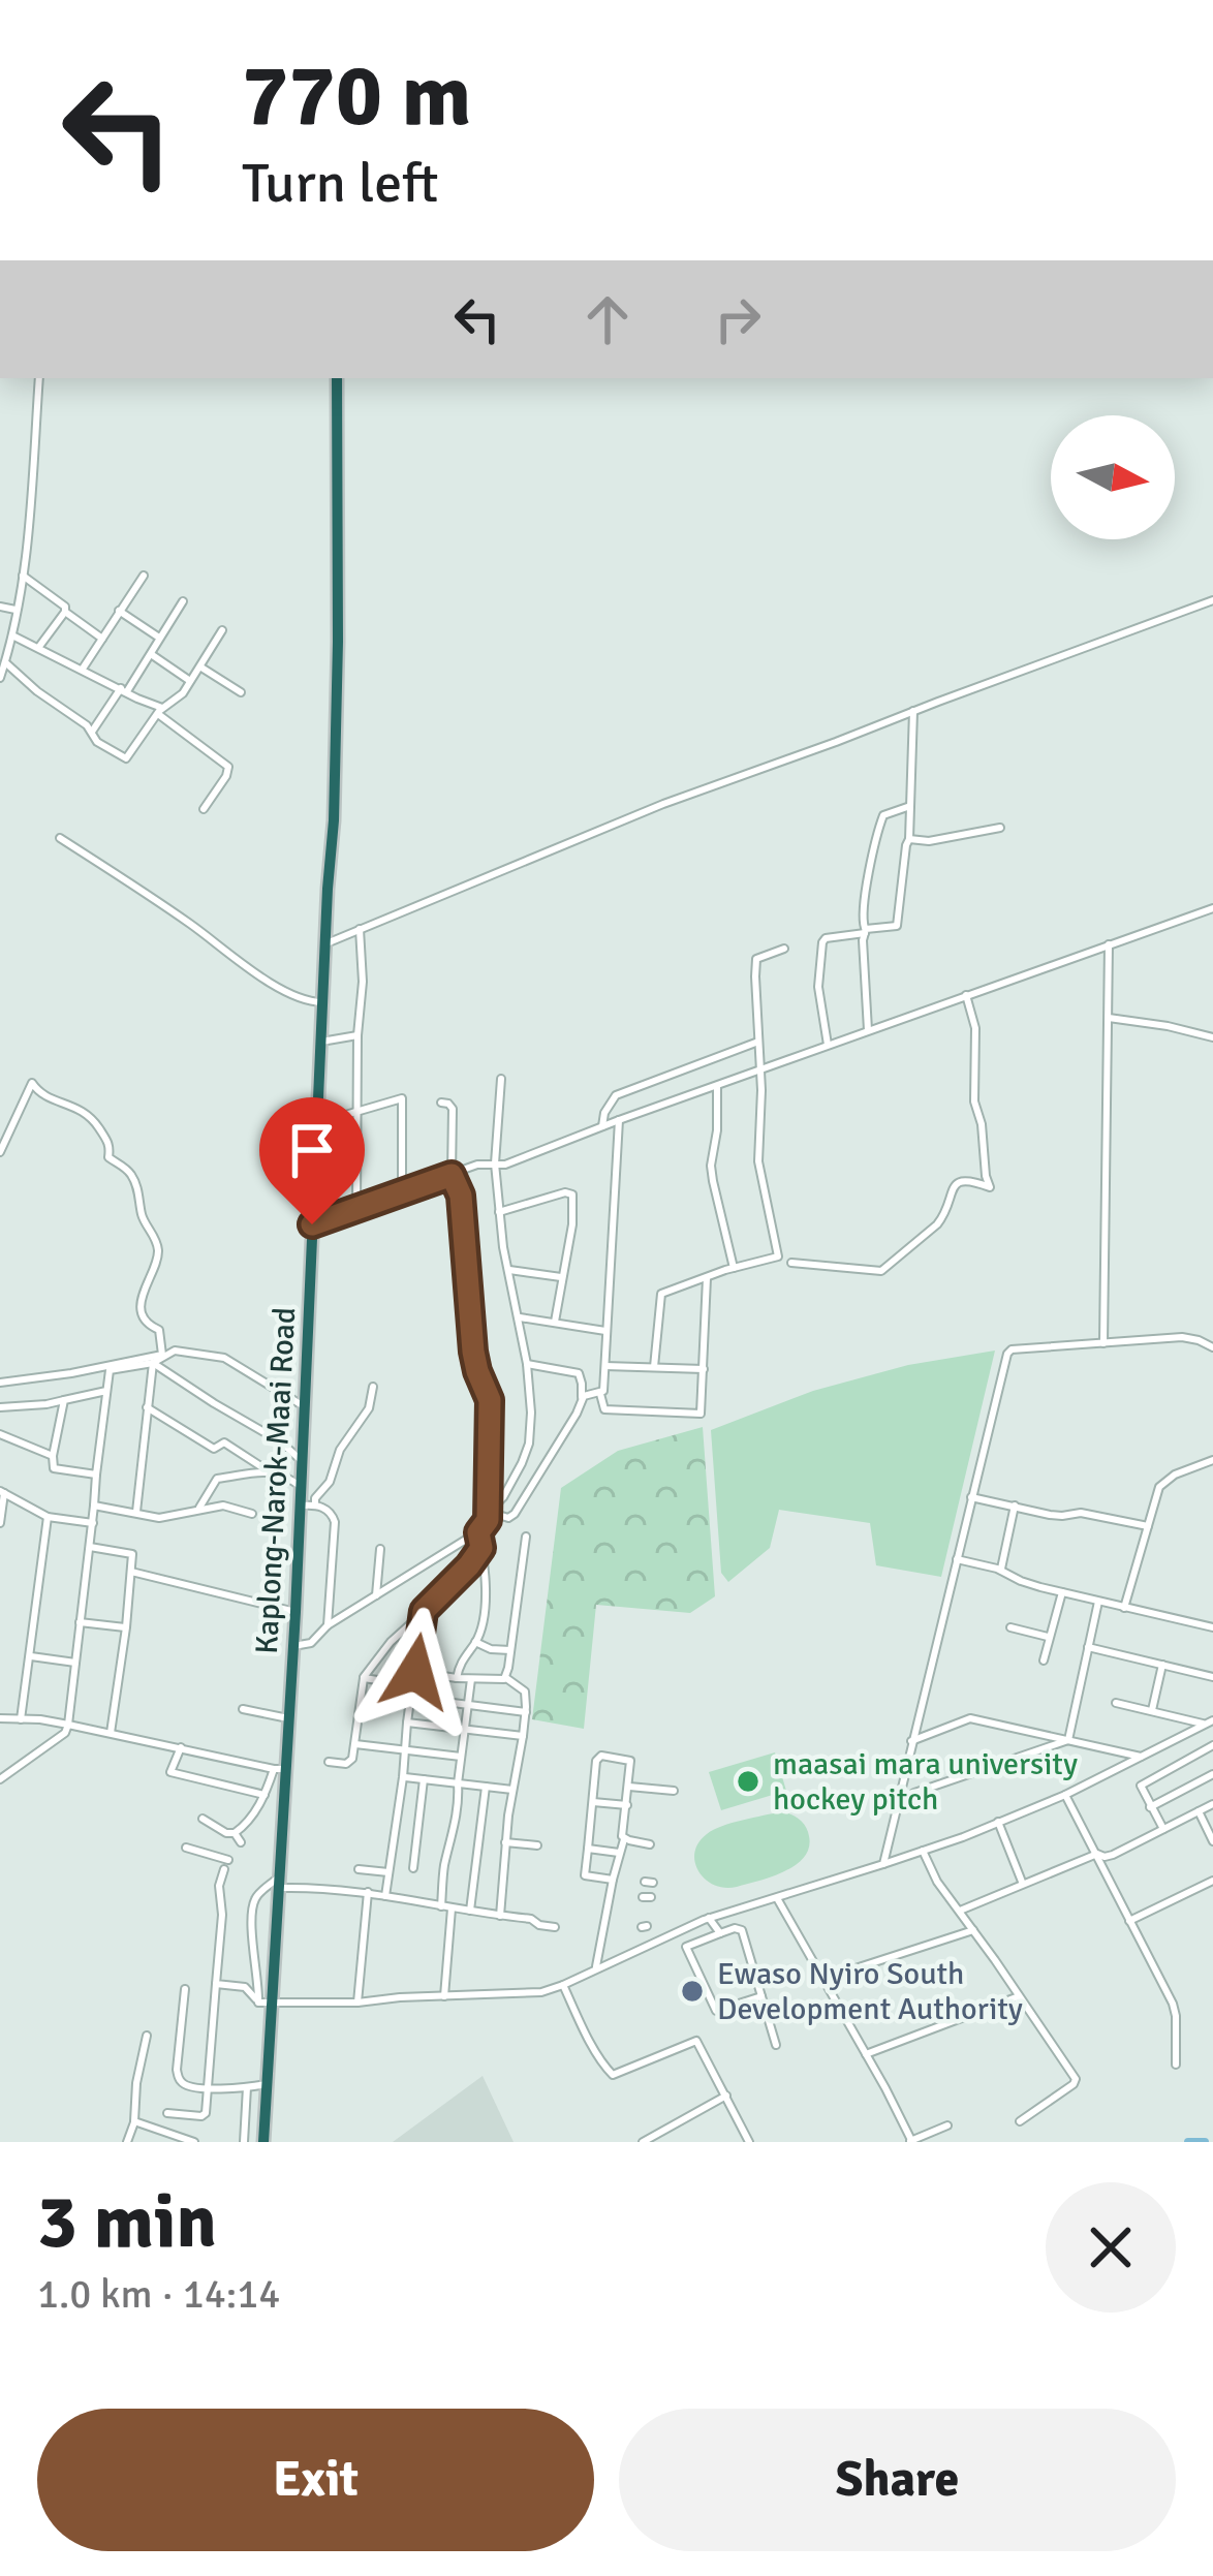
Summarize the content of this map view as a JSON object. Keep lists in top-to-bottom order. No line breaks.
{"streets":{"highway":["Kaplong-Narok-Maai Road"]},"places":["maasai mara university hockey pitch","Ewaso Nyiro South Development Authority"],"north":"right","page":{"turn":["770 m","Turn left"],"heading":["3 min","1.0 km · 14:14"],"buttons":["Exit","Share"]}}
